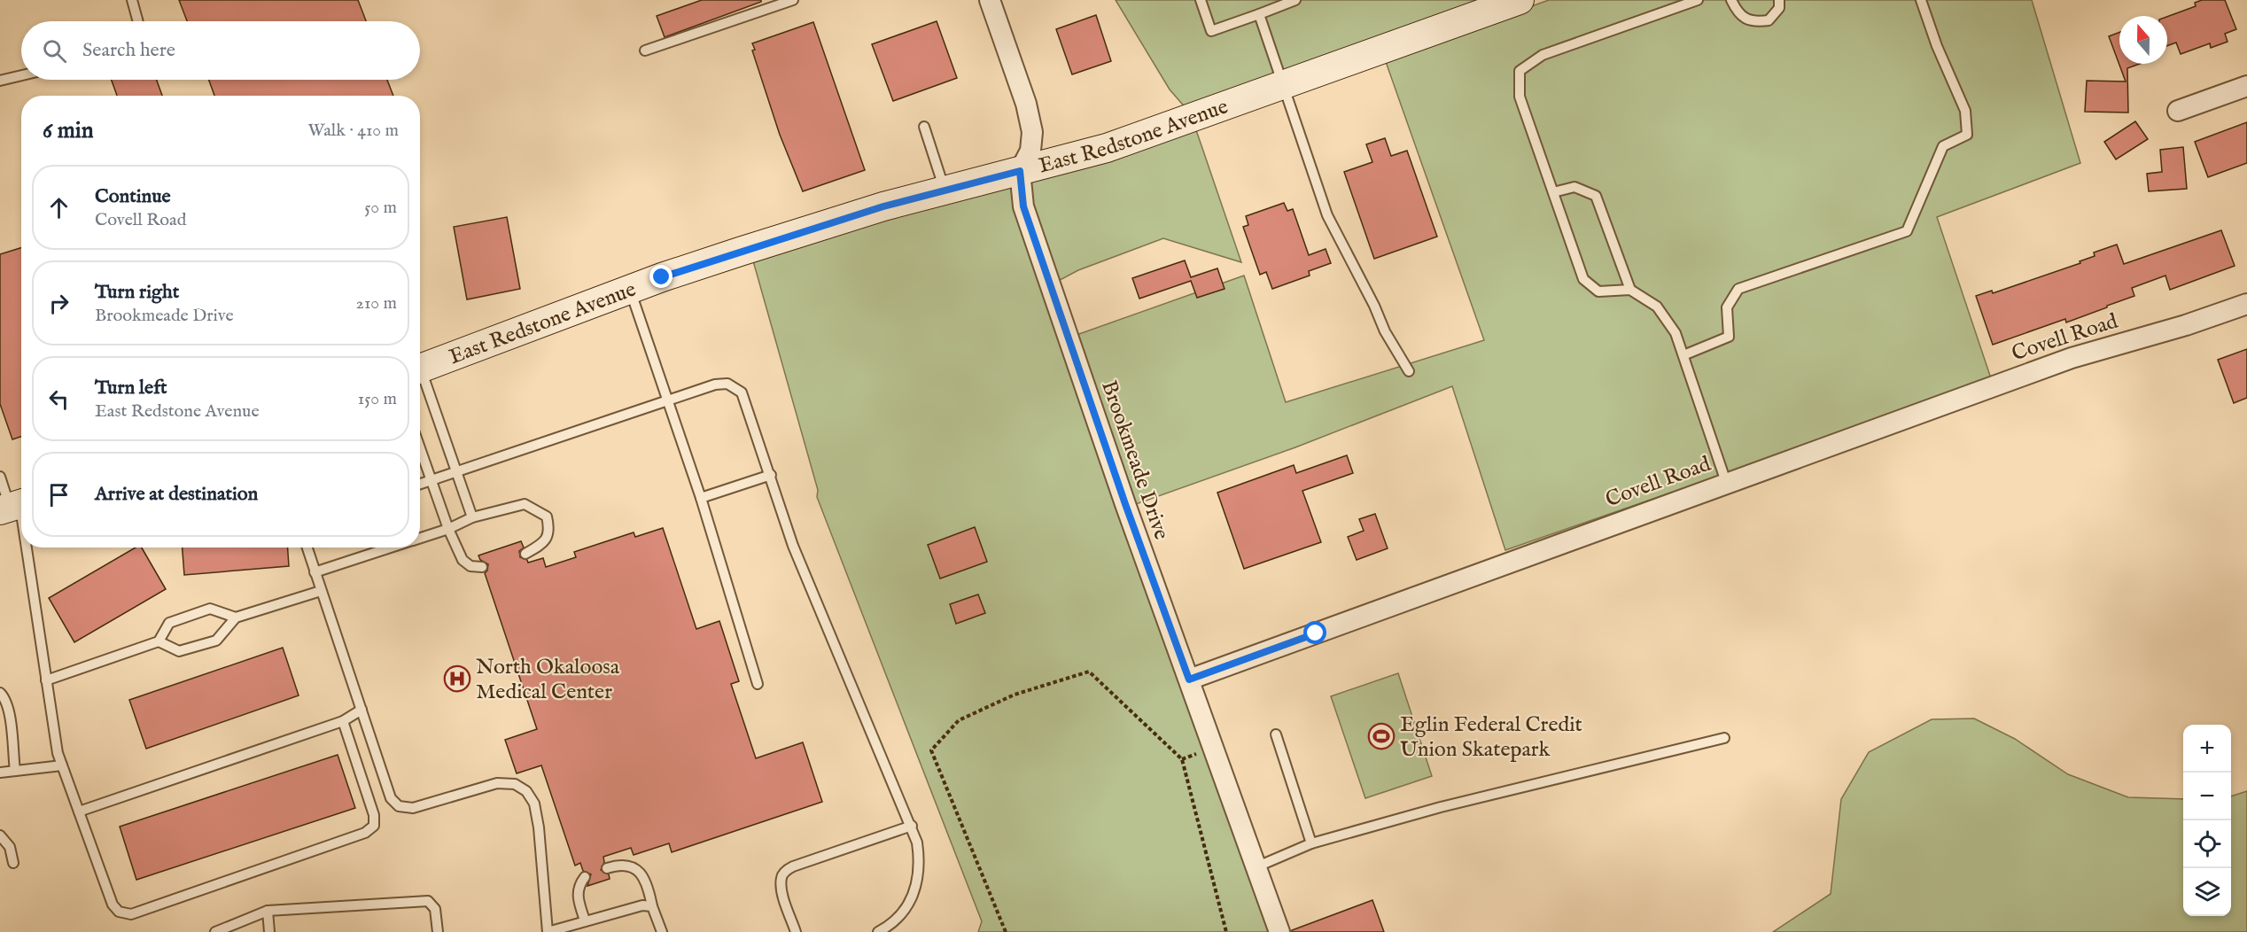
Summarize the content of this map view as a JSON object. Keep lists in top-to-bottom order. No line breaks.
{"streets":{"street":["East Redstone Avenue","Covell Road","Brookmeade Drive"]},"crossings":[["East Redstone Avenue","Brookmeade Drive"],["Covell Road","Brookmeade Drive"]],"places":{"hospital":["North Okaloosa Medical Center"],"sports":["Eglin Federal Credit Union Skatepark"]},"north":"top","page":{"search":"Search here","heading":["6 min","Walk · 410 m"],"list":[["Continue","Covell Road","50 m"],["Turn right","Brookmeade Drive","210 m"],["Turn left","East Redstone Avenue","150 m"],"Arrive at destination"],"map_buttons":["+","−"]}}
